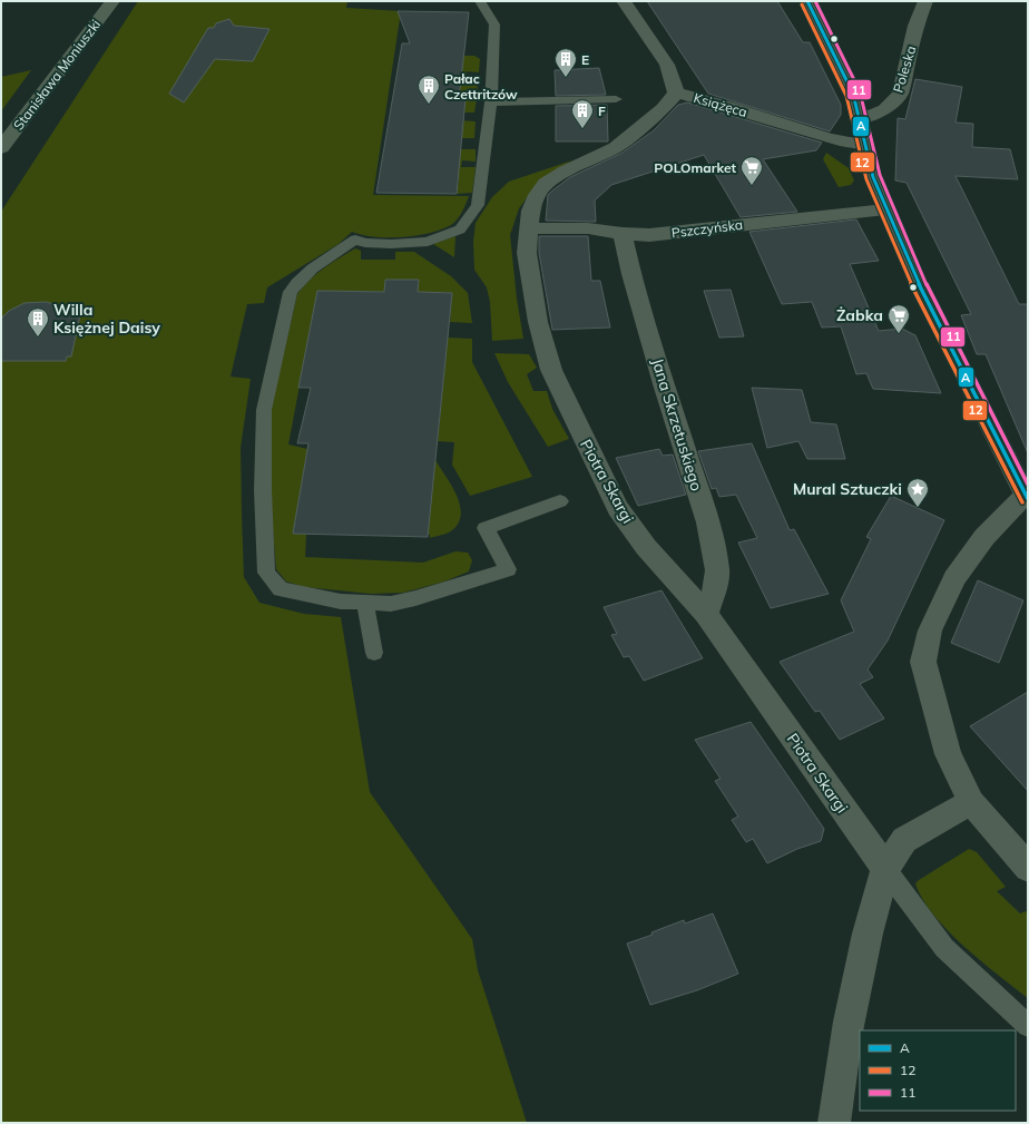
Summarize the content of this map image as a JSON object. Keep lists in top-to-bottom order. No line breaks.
{"streets":{"street":["Poleska","Stanisława Moniuszki","Książęca","Pszczyńska","Jana Skrzetuskiego","Piotra Skargi"]},"crossings":[["Książęca","Piotra Skargi"],["Pszczyńska","Jana Skrzetuskiego"],["Pszczyńska","Piotra Skargi"],["Jana Skrzetuskiego","Piotra Skargi"]],"places":{"building":["E","Pałac Czettritzów","F","Willa Księżnej Daisy"],"supermarket":["POLOmarket","Żabka"],"place":["Mural Sztuczki"]},"lines":["transit line A","transit line 11","transit line 12"],"legend":["A","12","11"]}
